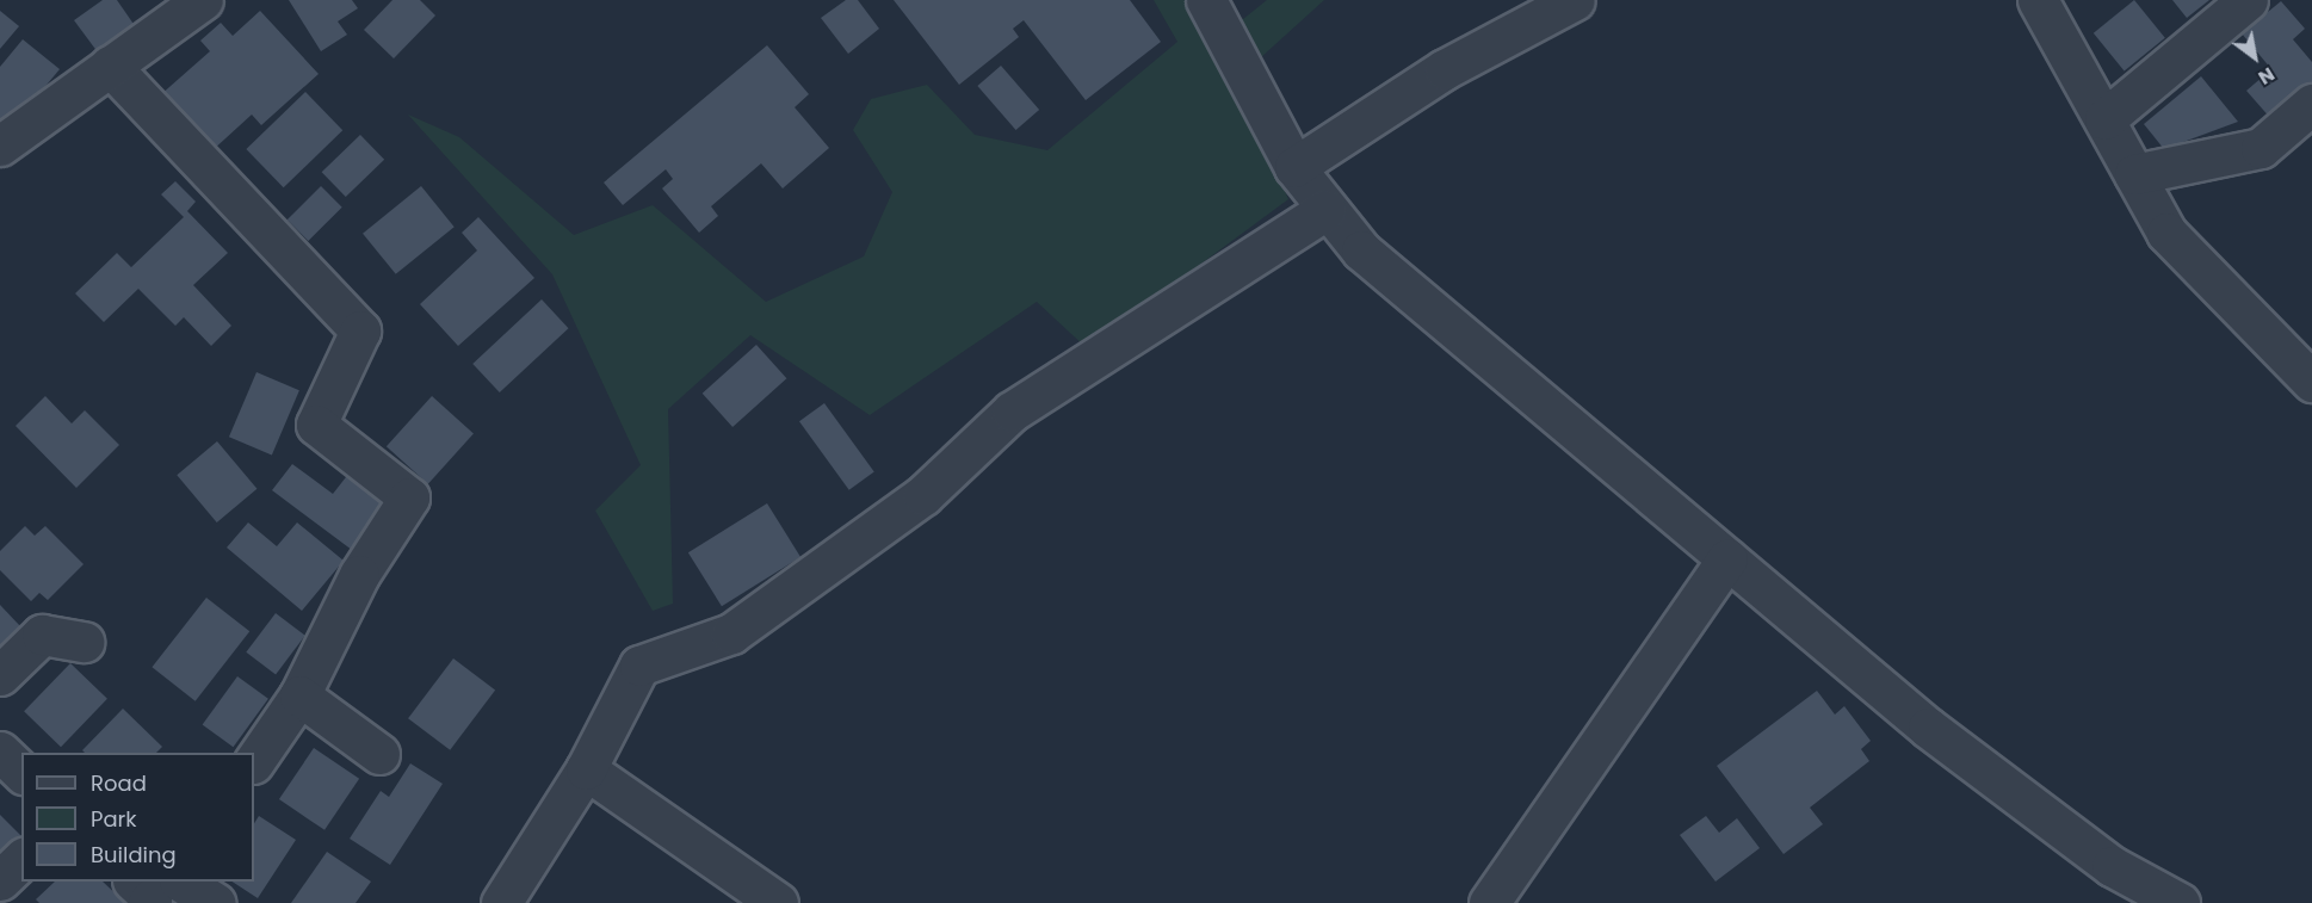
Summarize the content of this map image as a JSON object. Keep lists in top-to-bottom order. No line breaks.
{"legend":["Road","Park","Building"],"north":"bottom right"}
